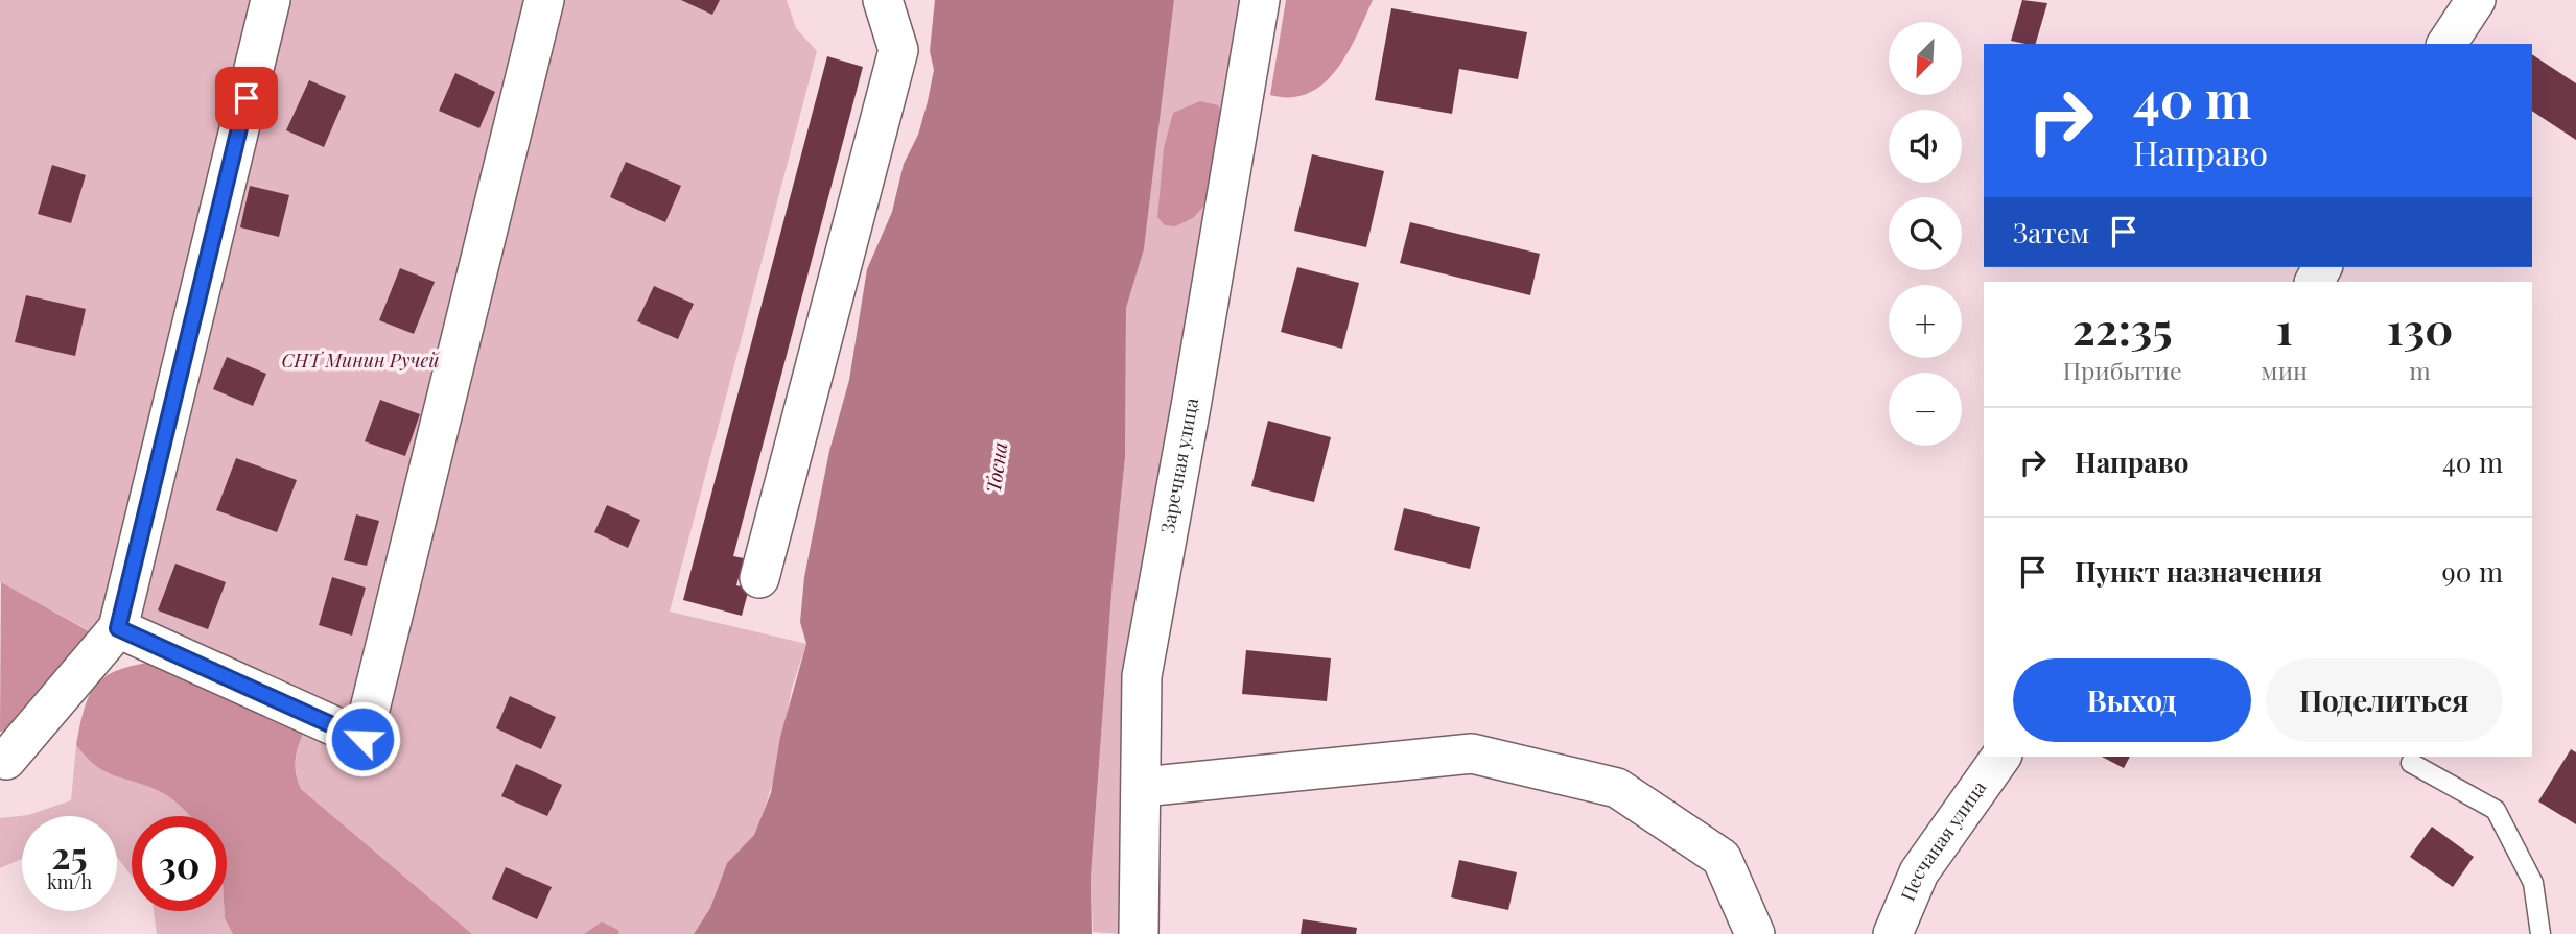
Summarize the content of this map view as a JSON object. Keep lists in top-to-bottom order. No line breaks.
{"streets":{"street":["Заречная улица","Песчаная улица"]},"water":["Тосна"],"parks":["СНТ Минин Ручей"],"north":"bottom left","page":{"map_buttons":["+","−"],"turn":["40 m","Направо"],"then":"Затем","eta":["22:35","Прибытие","1","мин","130","m"],"list":[{"name":"Направо","value":"40 m"},{"name":"Пункт назначения","value":"90 m"}],"buttons":["Выход","Поделиться"],"speed":"25 km/h","limit":"30"}}
